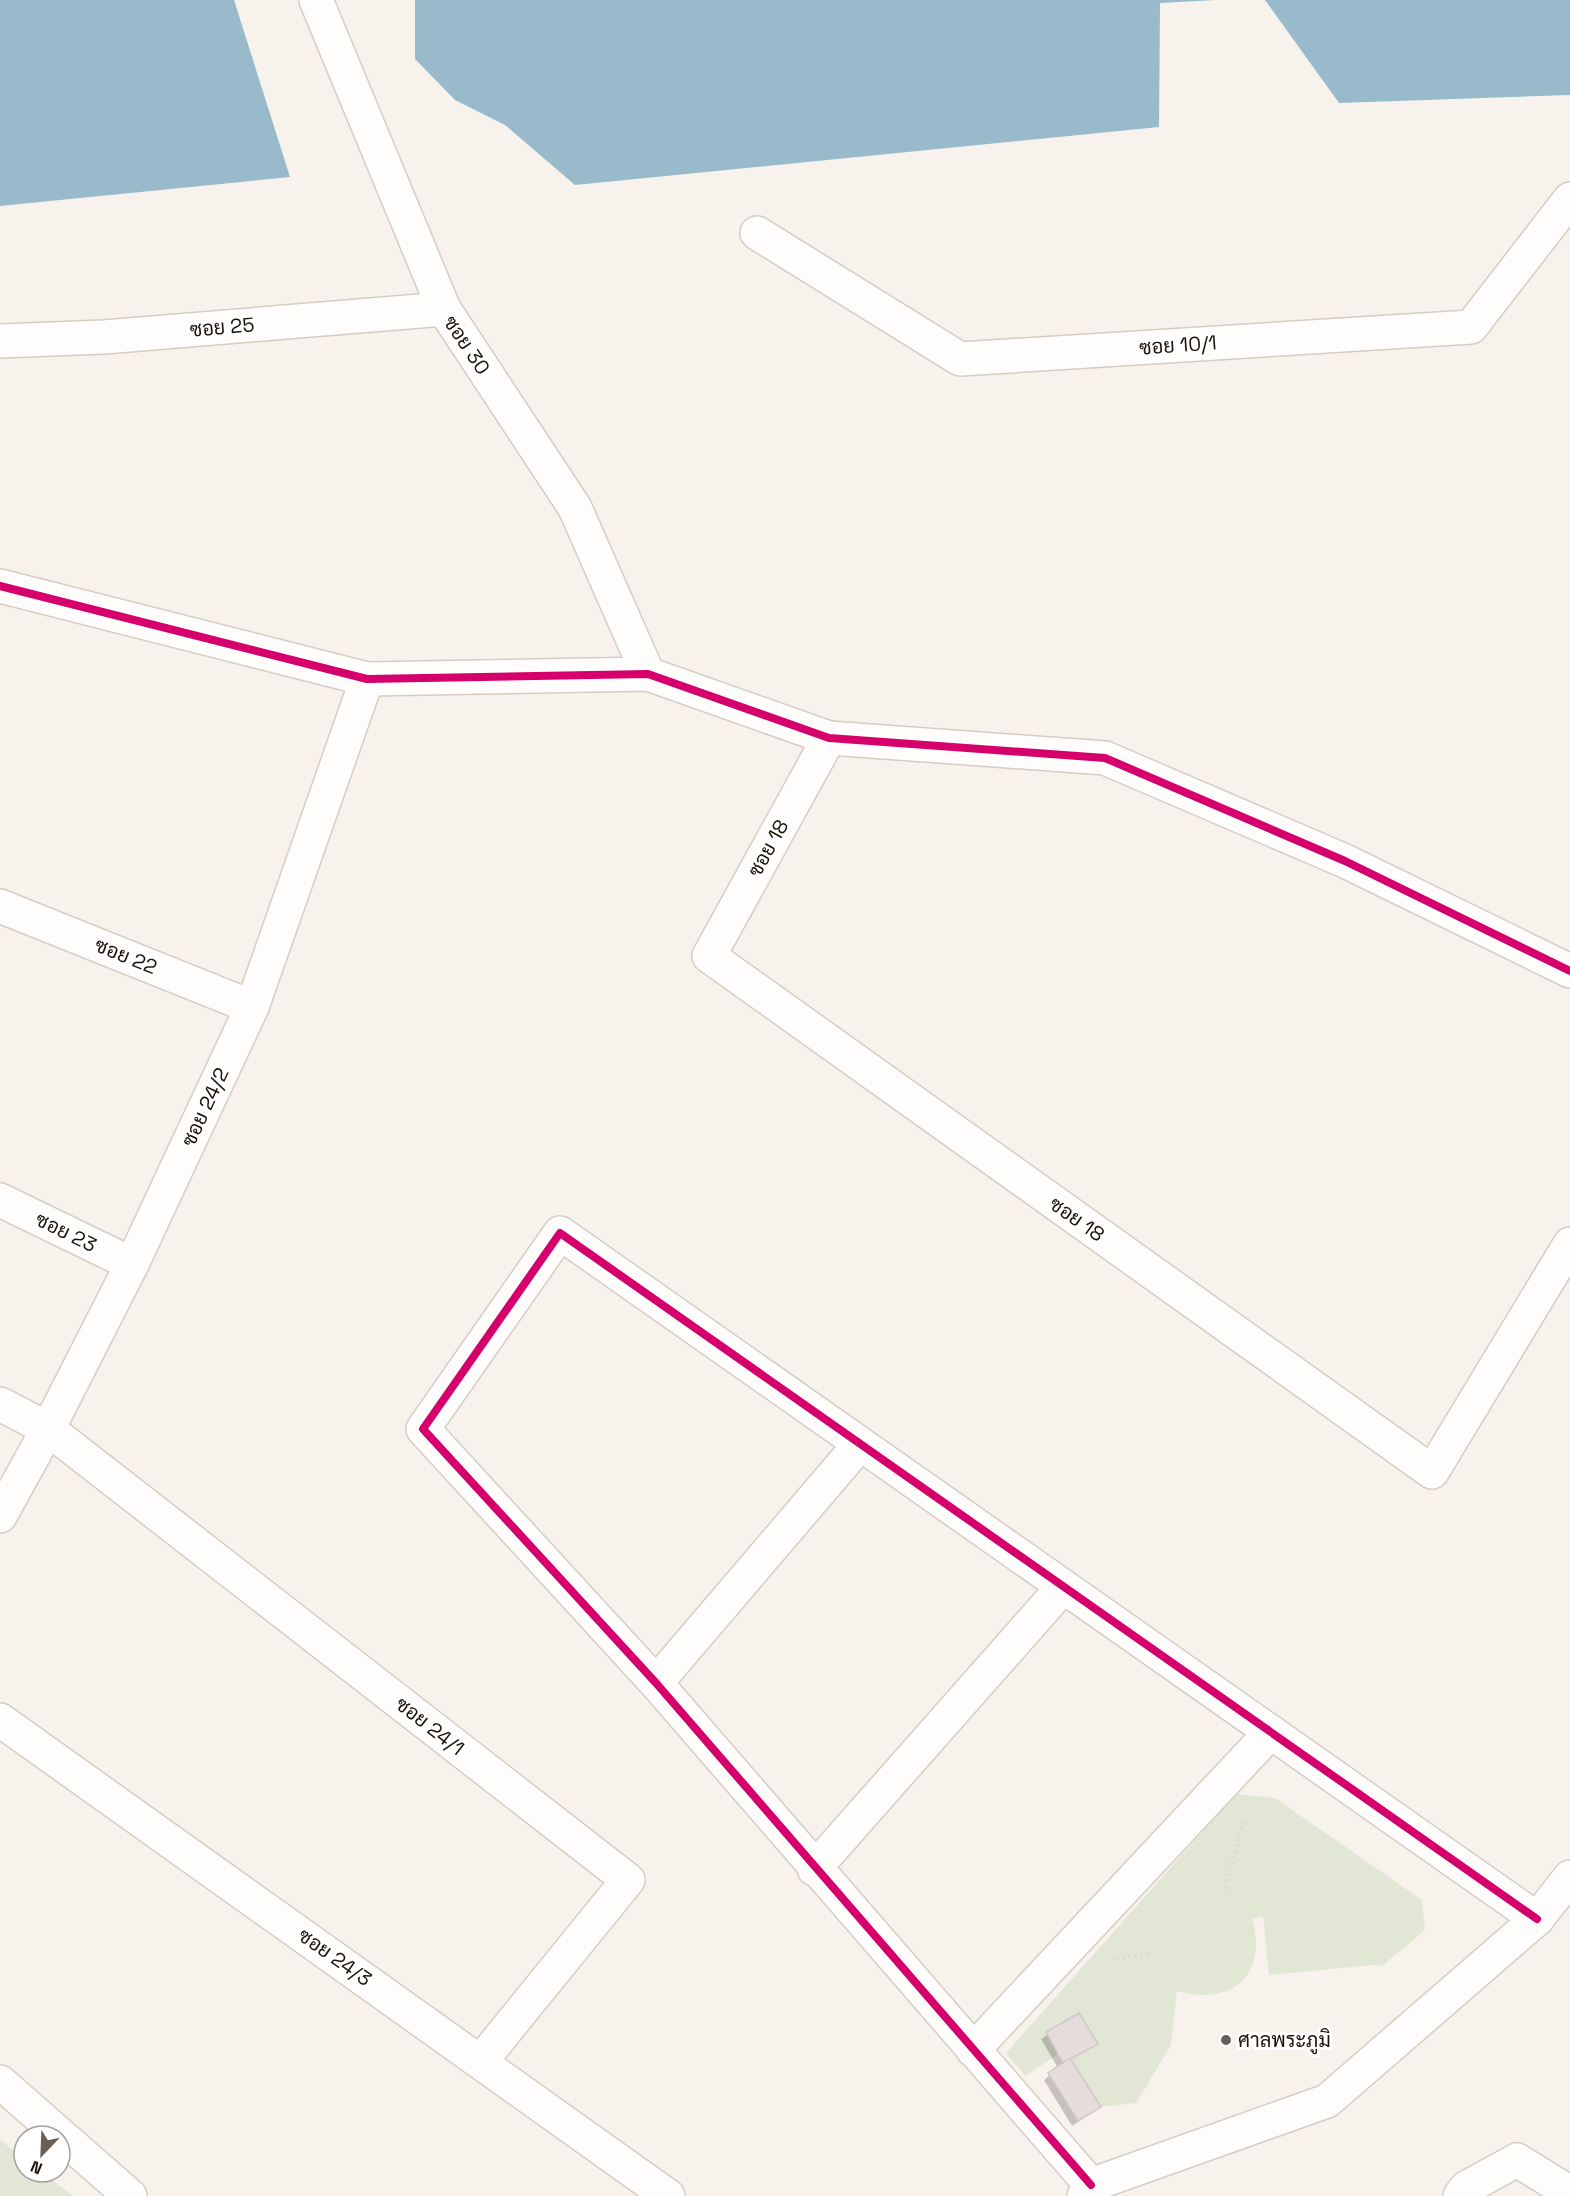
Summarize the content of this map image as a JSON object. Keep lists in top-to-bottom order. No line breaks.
{"streets":{"street":["ซอย 25","ซอย 30","ซอย 10/1","ซอย 18","ซอย 22","ซอย 24/2","ซอย 23","ซอย 24/1","ซอย 24/3"]},"crossings":[["ซอย 25","ซอย 30"],["ซอย 22","ซอย 24/2"],["ซอย 24/2","ซอย 23"],["ซอย 24/2","ซอย 24/1"],["ซอย 24/1","ซอย 24/3"]],"places":["ศาลพระภูมิ"],"north":"bottom left"}
